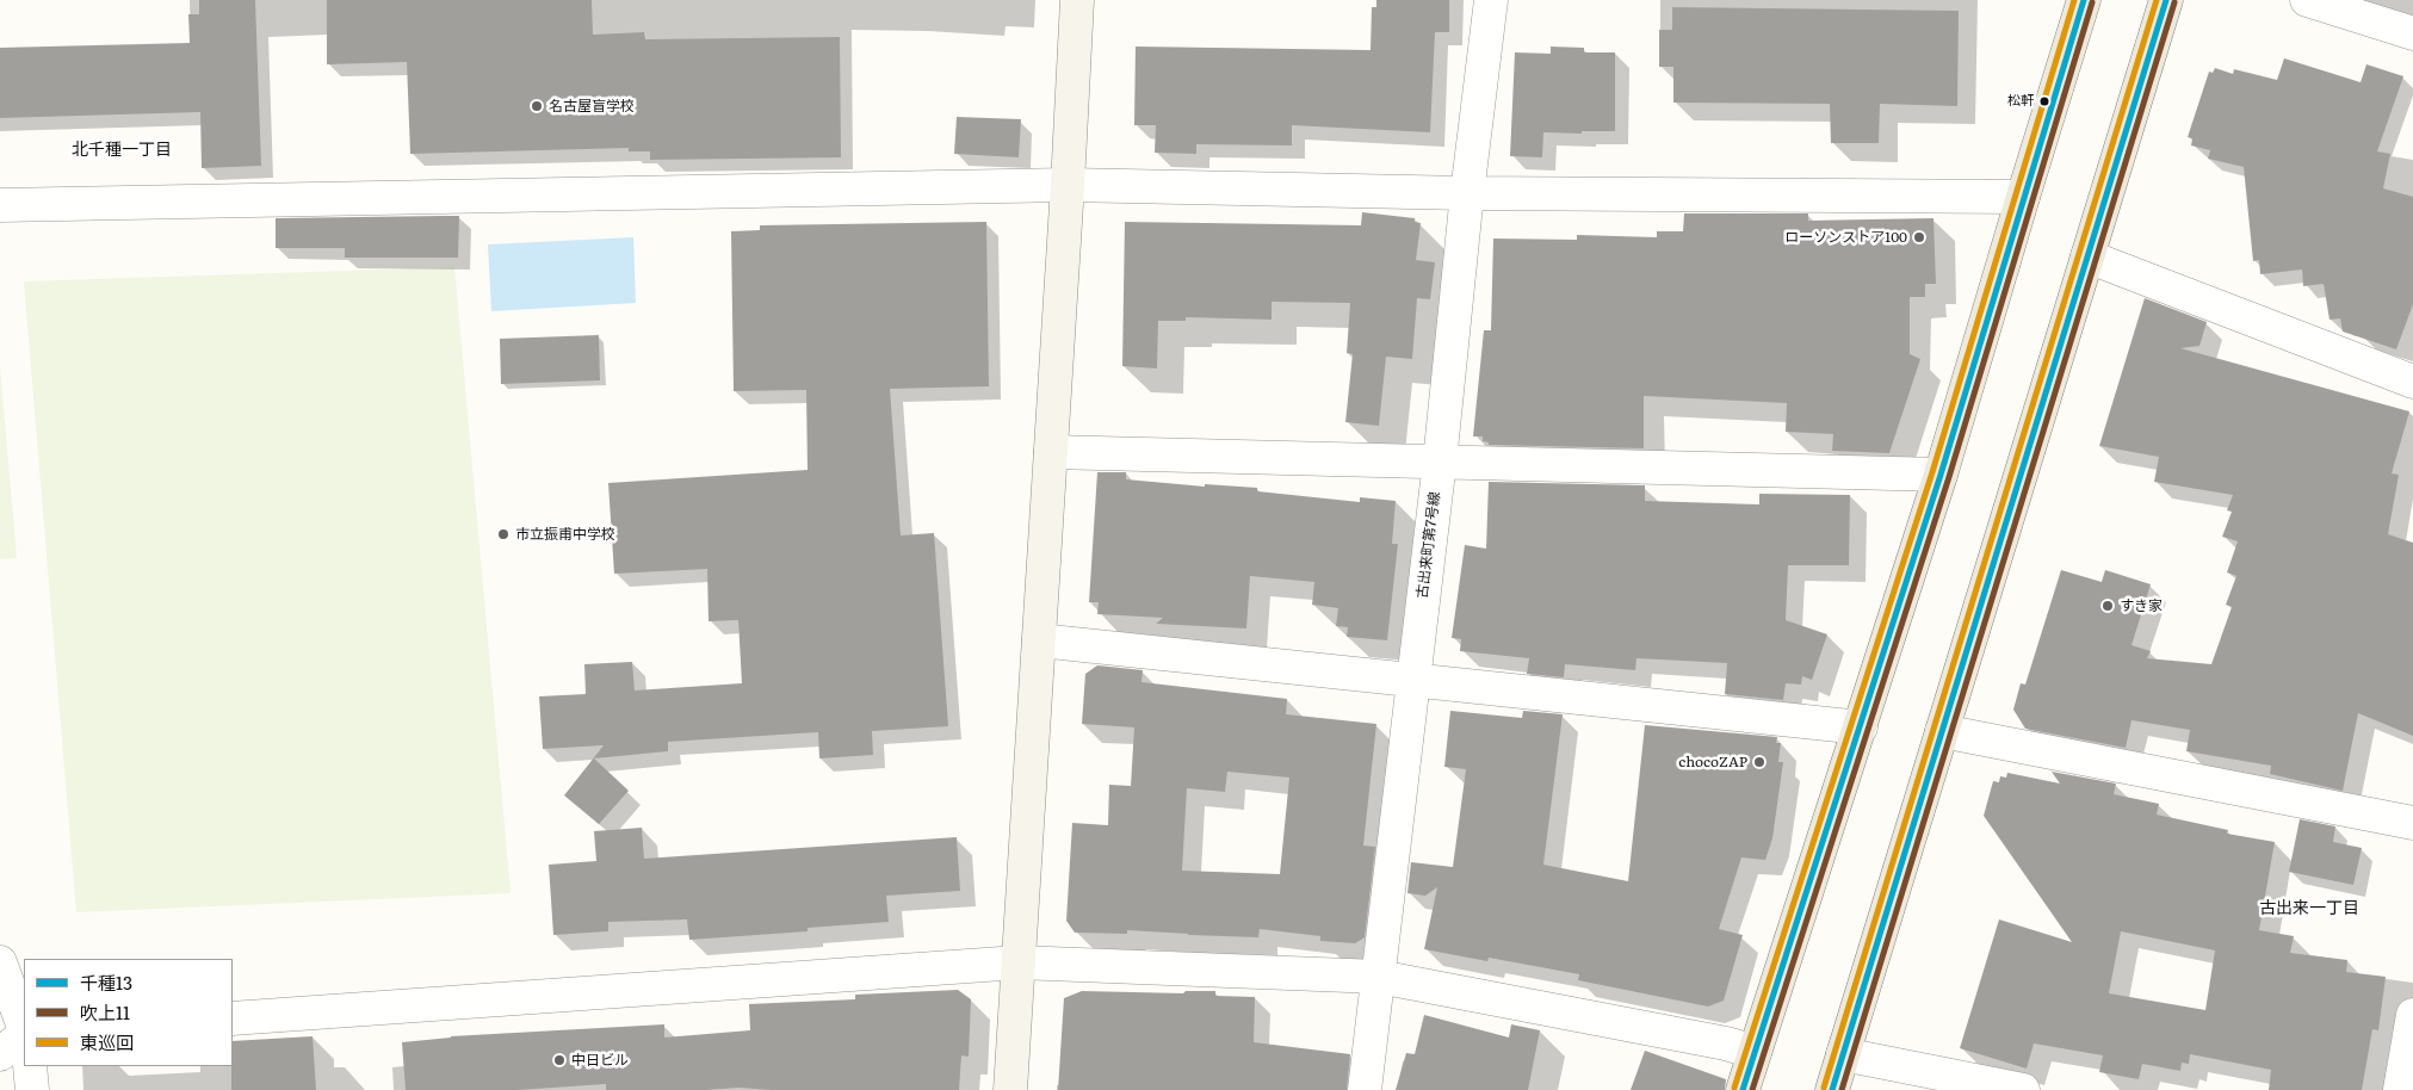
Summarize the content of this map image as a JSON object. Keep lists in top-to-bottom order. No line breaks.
{"streets":{"street":["古出来町第7号線"]},"districts":["北千種一丁目","古出来一丁目"],"places":["松軒","名古屋盲学校","ローソンストア100","市立振甫中学校","すき家","chocoZAP","中日ビル"],"lines":["transit line 千種13","transit line 東巡回","transit line 吹上11"],"legend":["千種13","吹上11","東巡回"]}
